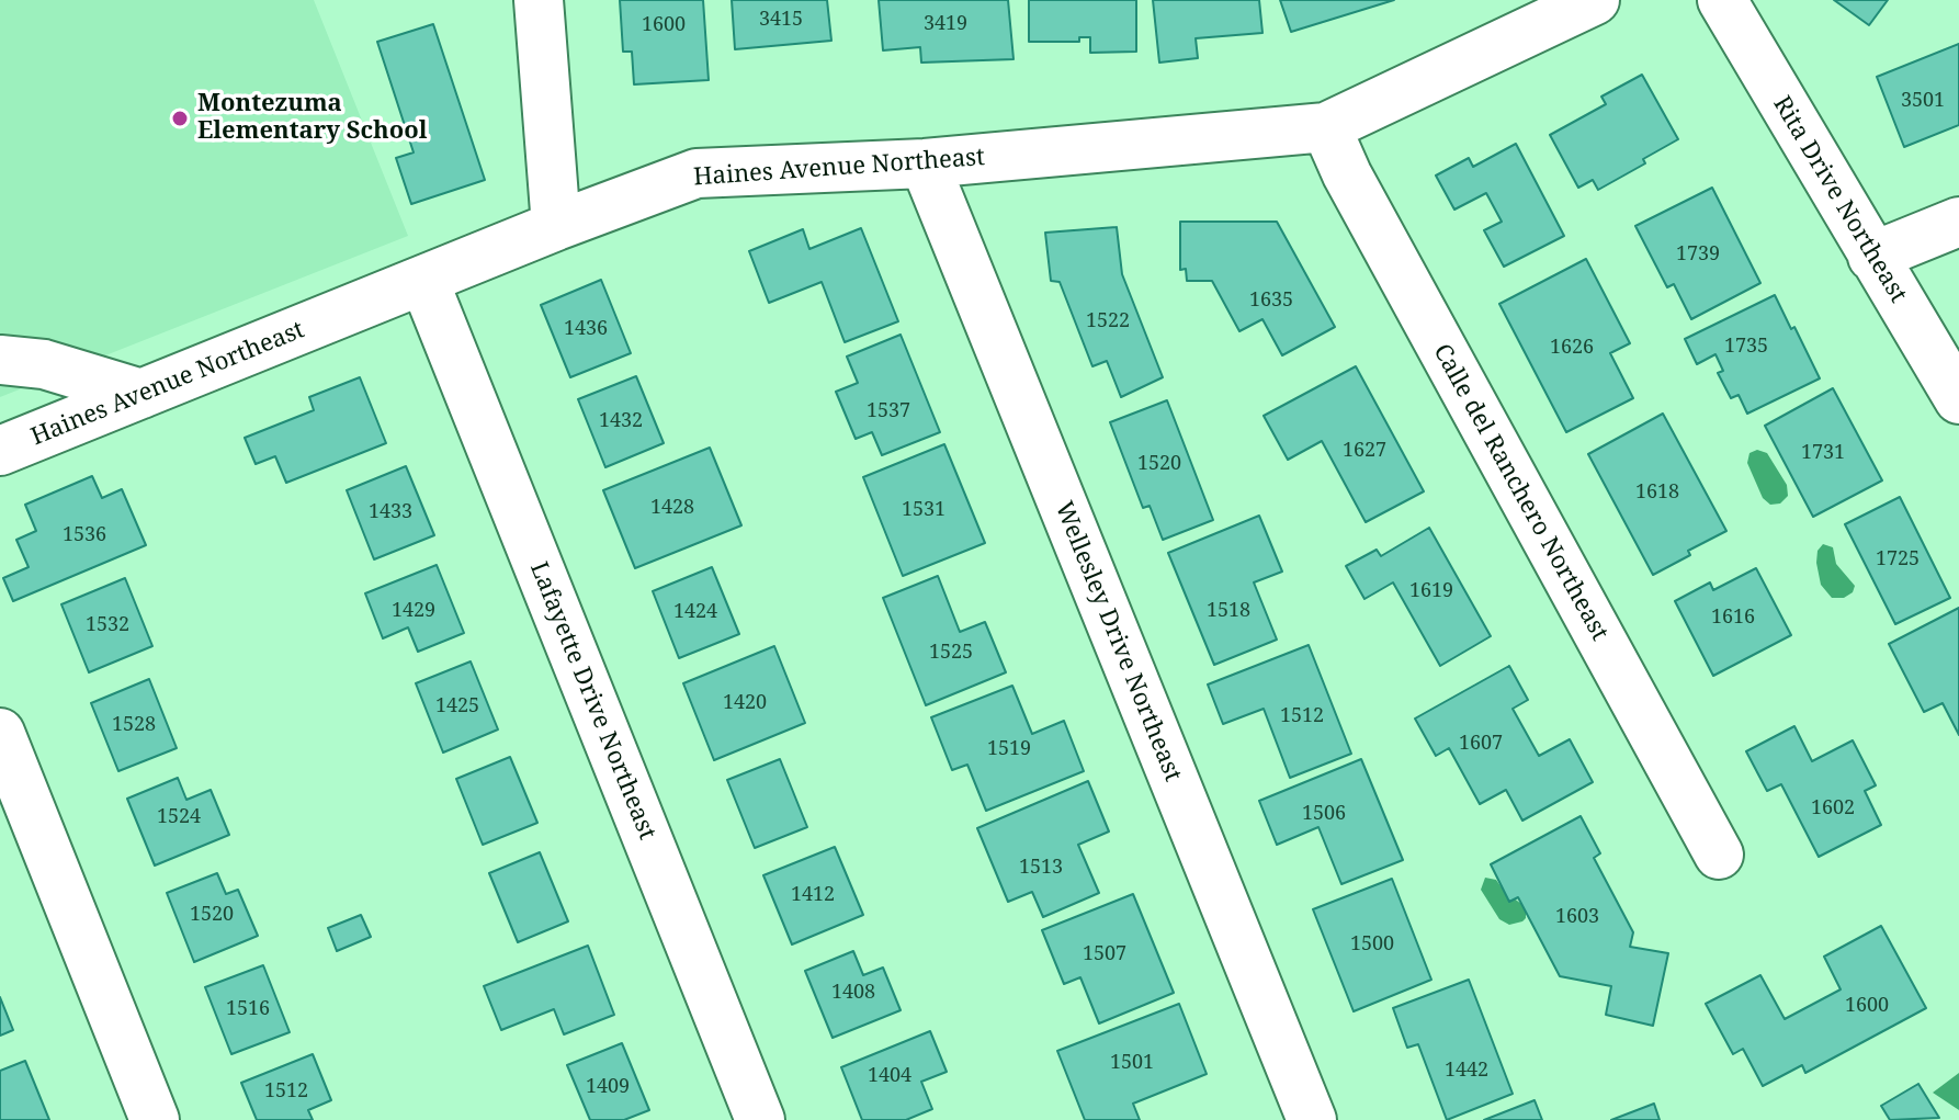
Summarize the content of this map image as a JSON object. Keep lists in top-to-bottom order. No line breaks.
{"streets":{"street":["Haines Avenue Northeast","Rita Drive Northeast","Calle del Ranchero Northeast","Wellesley Drive Northeast","Lafayette Drive Northeast"]},"crossings":[["Haines Avenue Northeast","Calle del Ranchero Northeast"],["Haines Avenue Northeast","Wellesley Drive Northeast"],["Haines Avenue Northeast","Lafayette Drive Northeast"]],"places":["Montezuma Elementary School"],"house_numbers":["3415","3419","1600","3501","1739","1635","1522","1436","1735","1626","1537","1432","1627","1731","1520","1618","1428","1531","1433","1536","1725","1619","1429","1518","1424","1616","1532","1525","1420","1425","1512","1528","1607","1519","1602","1506","1524","1513","1412","1520","1603","1500","1507","1408","1600","1516","1501","1442","1404","1409","1512"]}
